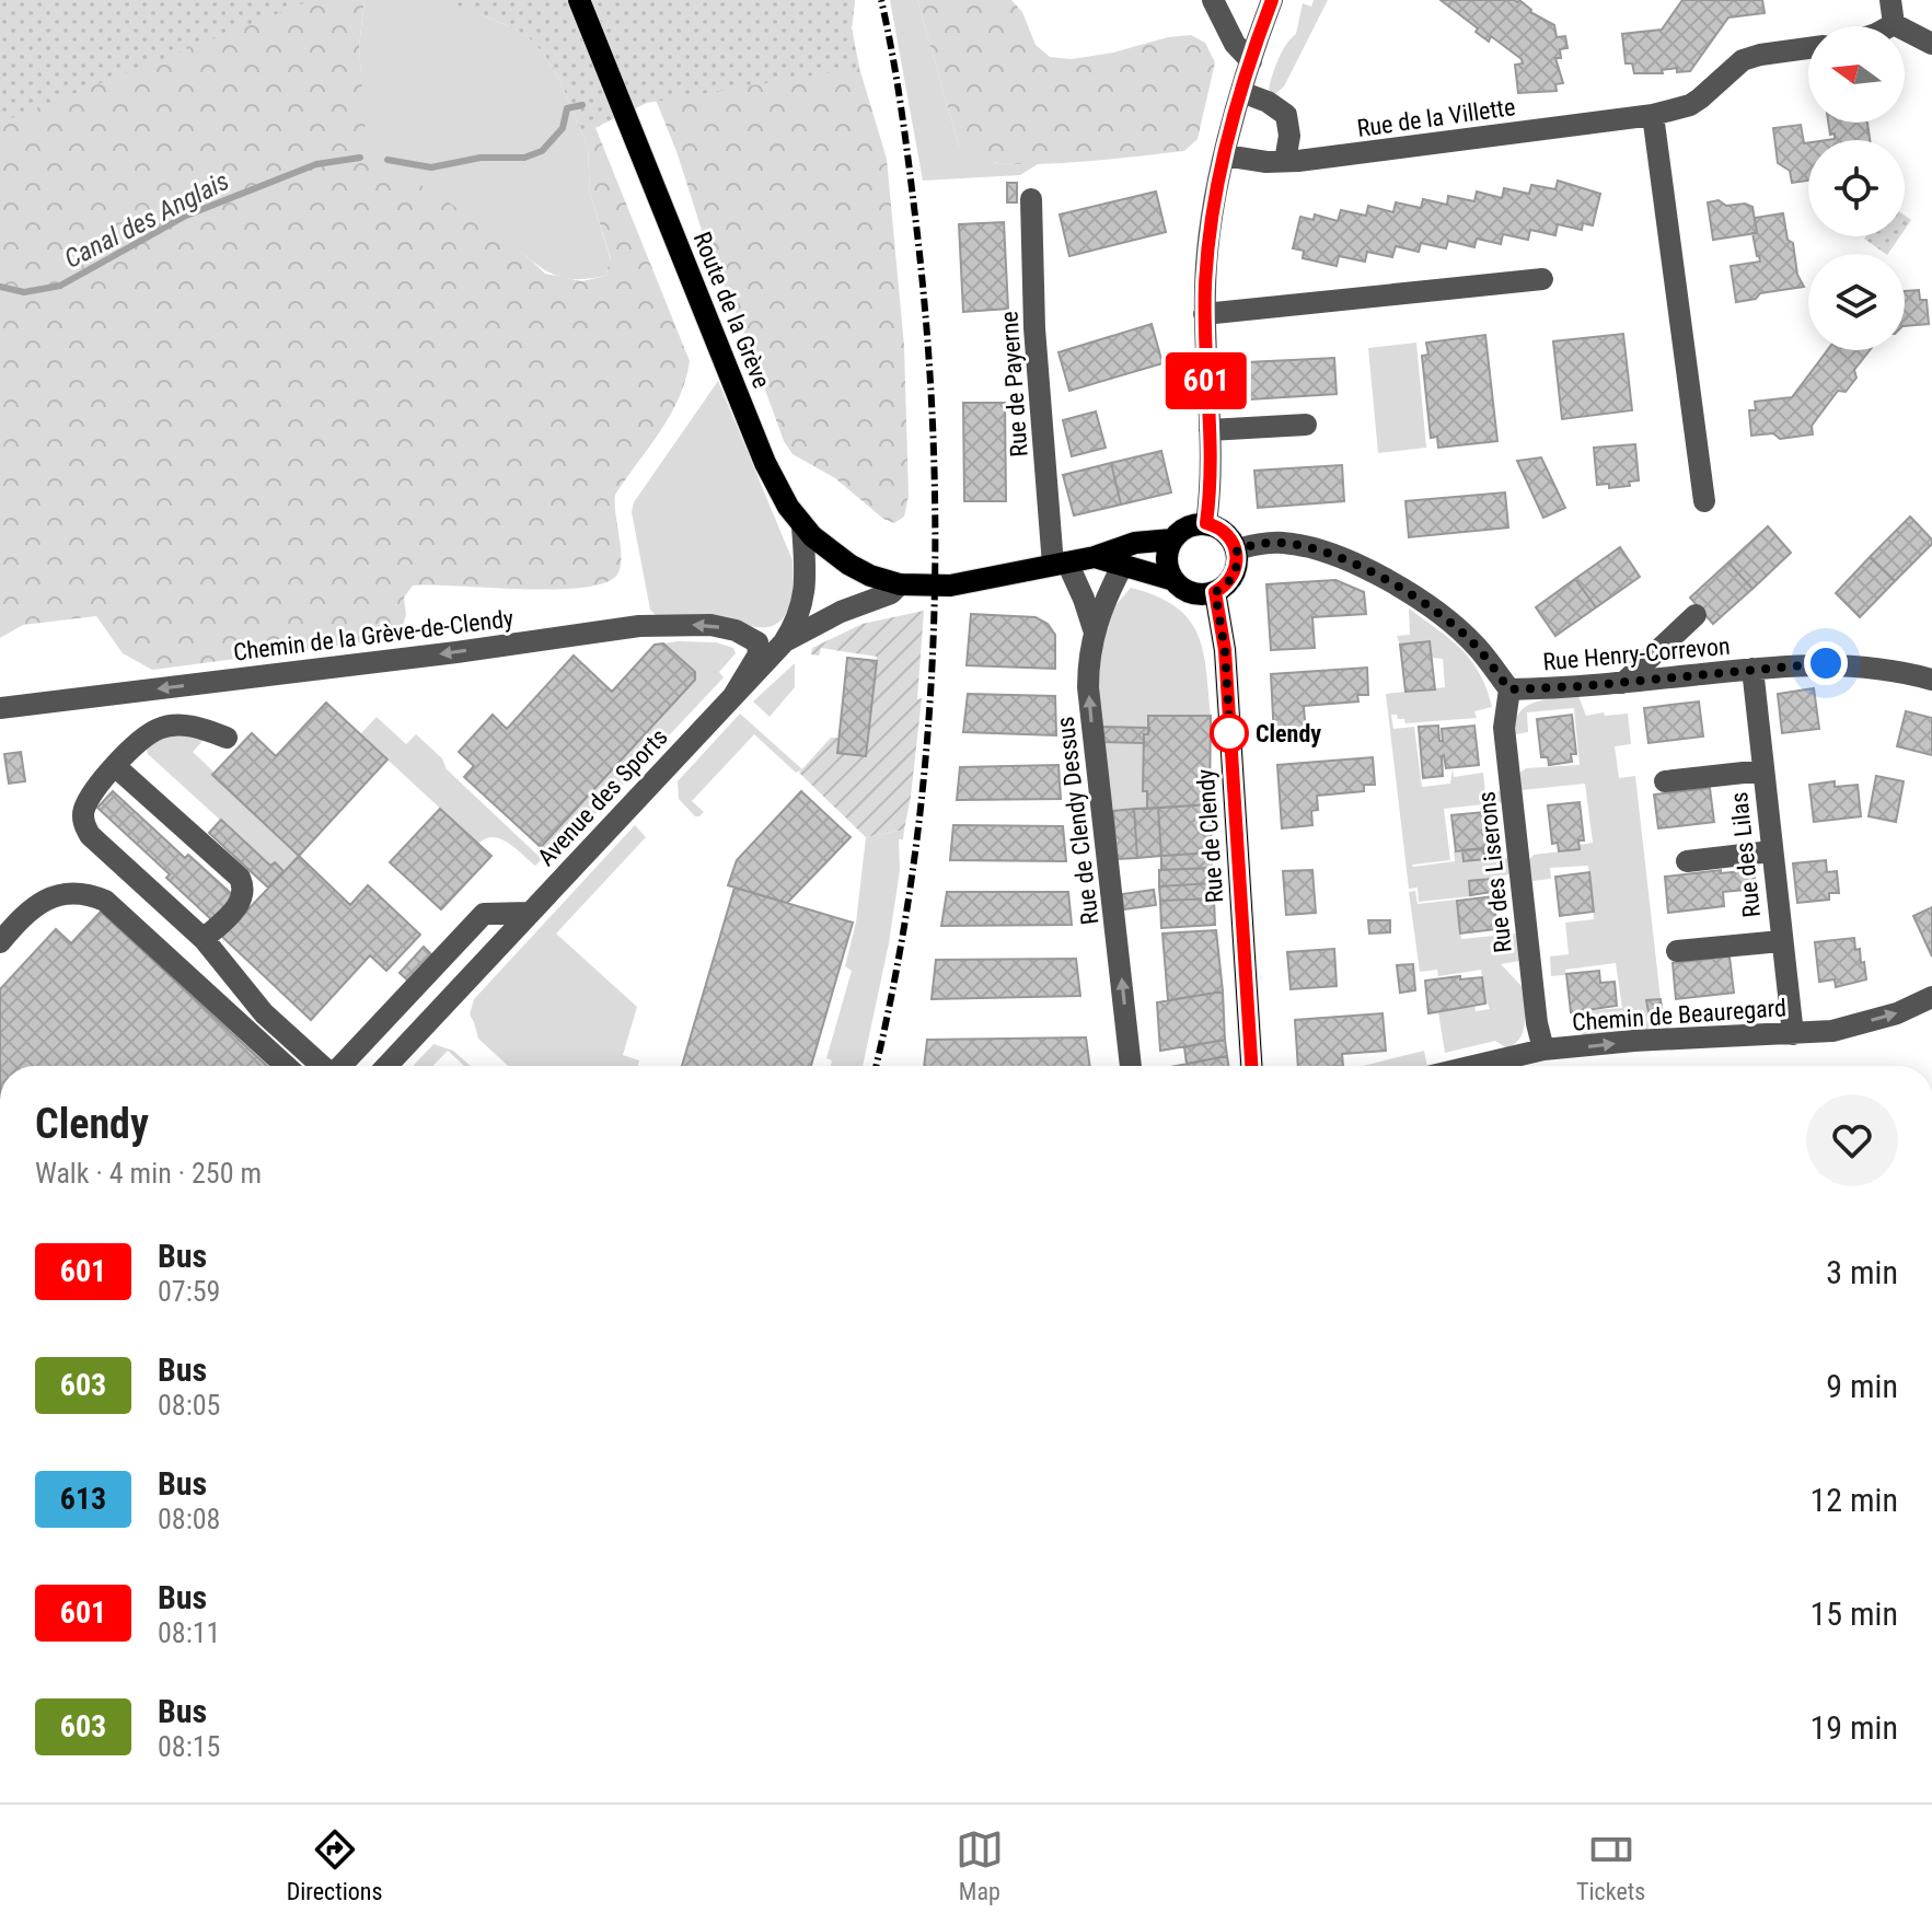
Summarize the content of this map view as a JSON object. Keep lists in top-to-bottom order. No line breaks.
{"streets":{"main road":["Route de la Grève","Rue de Clendy"],"street":["Rue de la Villette","Rue de Payerne","Chemin de la Grève-de-Clendy","Rue Henry-Correvon","Avenue des Sports","Rue de Clendy Dessus","Rue des Lilas","Rue des Liserons","Chemin de Beauregard"]},"crossings":[["Route de la Grève","Rue de Payerne"],["Route de la Grève","Avenue des Sports"],["Route de la Grève","Rue de Clendy"],["Rue de Payerne","Rue de Clendy Dessus"],["Rue Henry-Correvon","Rue des Lilas"],["Rue Henry-Correvon","Rue des Liserons"],["Rue des Lilas","Chemin de Beauregard"],["Rue des Liserons","Chemin de Beauregard"]],"one_way":["Chemin de la Grève-de-Clendy","Rue de Clendy Dessus"],"water":["Canal des Anglais"],"places":["Clendy"],"lines":["bus line 601"],"north":"left","page":{"on_map":"601","heading":["Clendy","Walk · 4 min · 250 m"],"list":[{"mark":"601","name":"Bus","note":"07:59","value":"3 min"},{"mark":"603","name":"Bus","note":"08:05","value":"9 min"},{"mark":"613","name":"Bus","note":"08:08","value":"12 min"},{"mark":"601","name":"Bus","note":"08:11","value":"15 min"},{"mark":"603","name":"Bus","note":"08:15","value":"19 min"}],"tabs":["Directions","Map","Tickets"]}}
